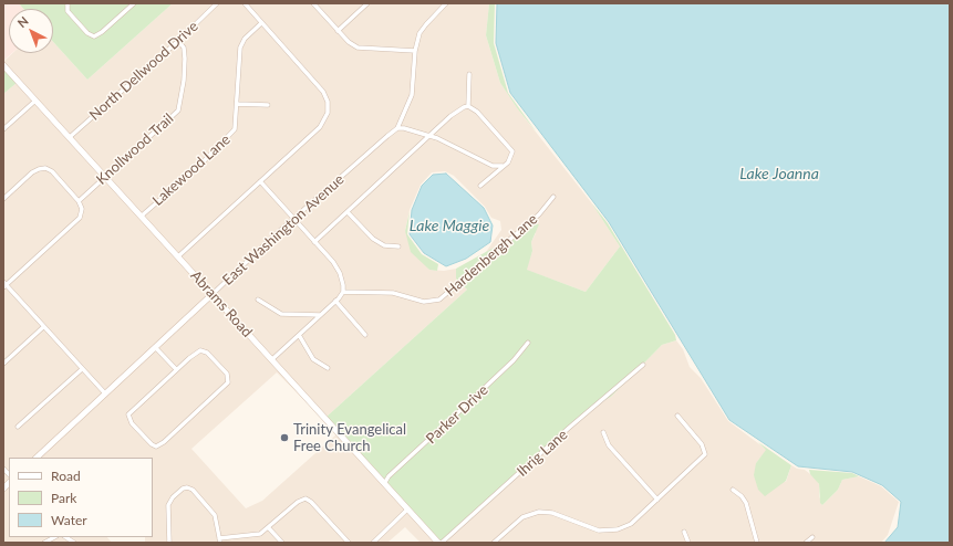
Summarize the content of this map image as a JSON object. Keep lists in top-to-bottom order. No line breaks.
{"streets":{"street":["North Dellwood Drive","Knollwood Trail","Lakewood Lane","East Washington Avenue","Hardenbergh Lane","Abrams Road","Parker Drive","Ihrig Lane"]},"crossings":[["North Dellwood Drive","Knollwood Trail"],["North Dellwood Drive","Abrams Road"],["Knollwood Trail","Abrams Road"],["Lakewood Lane","Abrams Road"],["East Washington Avenue","Abrams Road"],["Abrams Road","Parker Drive"]],"water":["Lake Joanna","Lake Maggie"],"places":["Trinity Evangelical Free Church"],"legend":["Road","Park","Water"],"north":"top left"}
